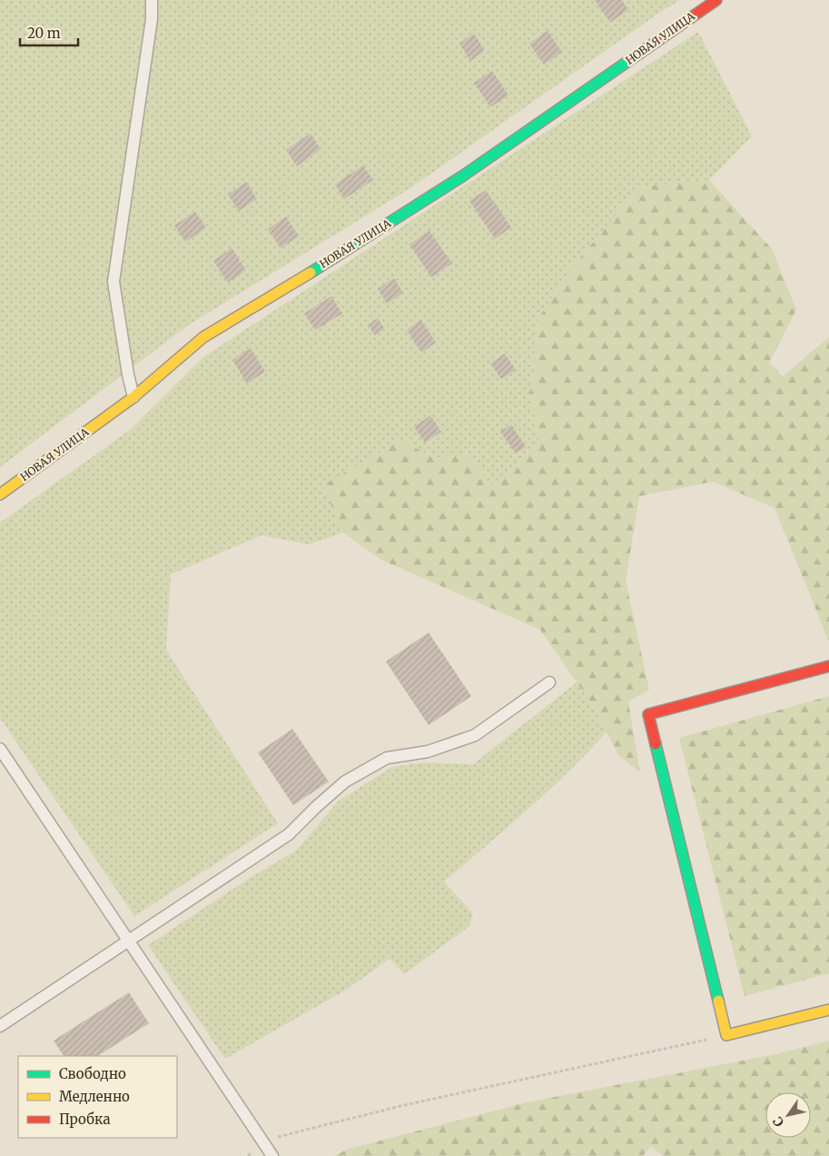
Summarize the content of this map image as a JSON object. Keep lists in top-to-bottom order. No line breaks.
{"streets":{"street":["НОВАЯ УЛИЦА"]},"legend":["Свободно","Медленно","Пробка"],"scale_bar":"20 m","north":"bottom left"}
